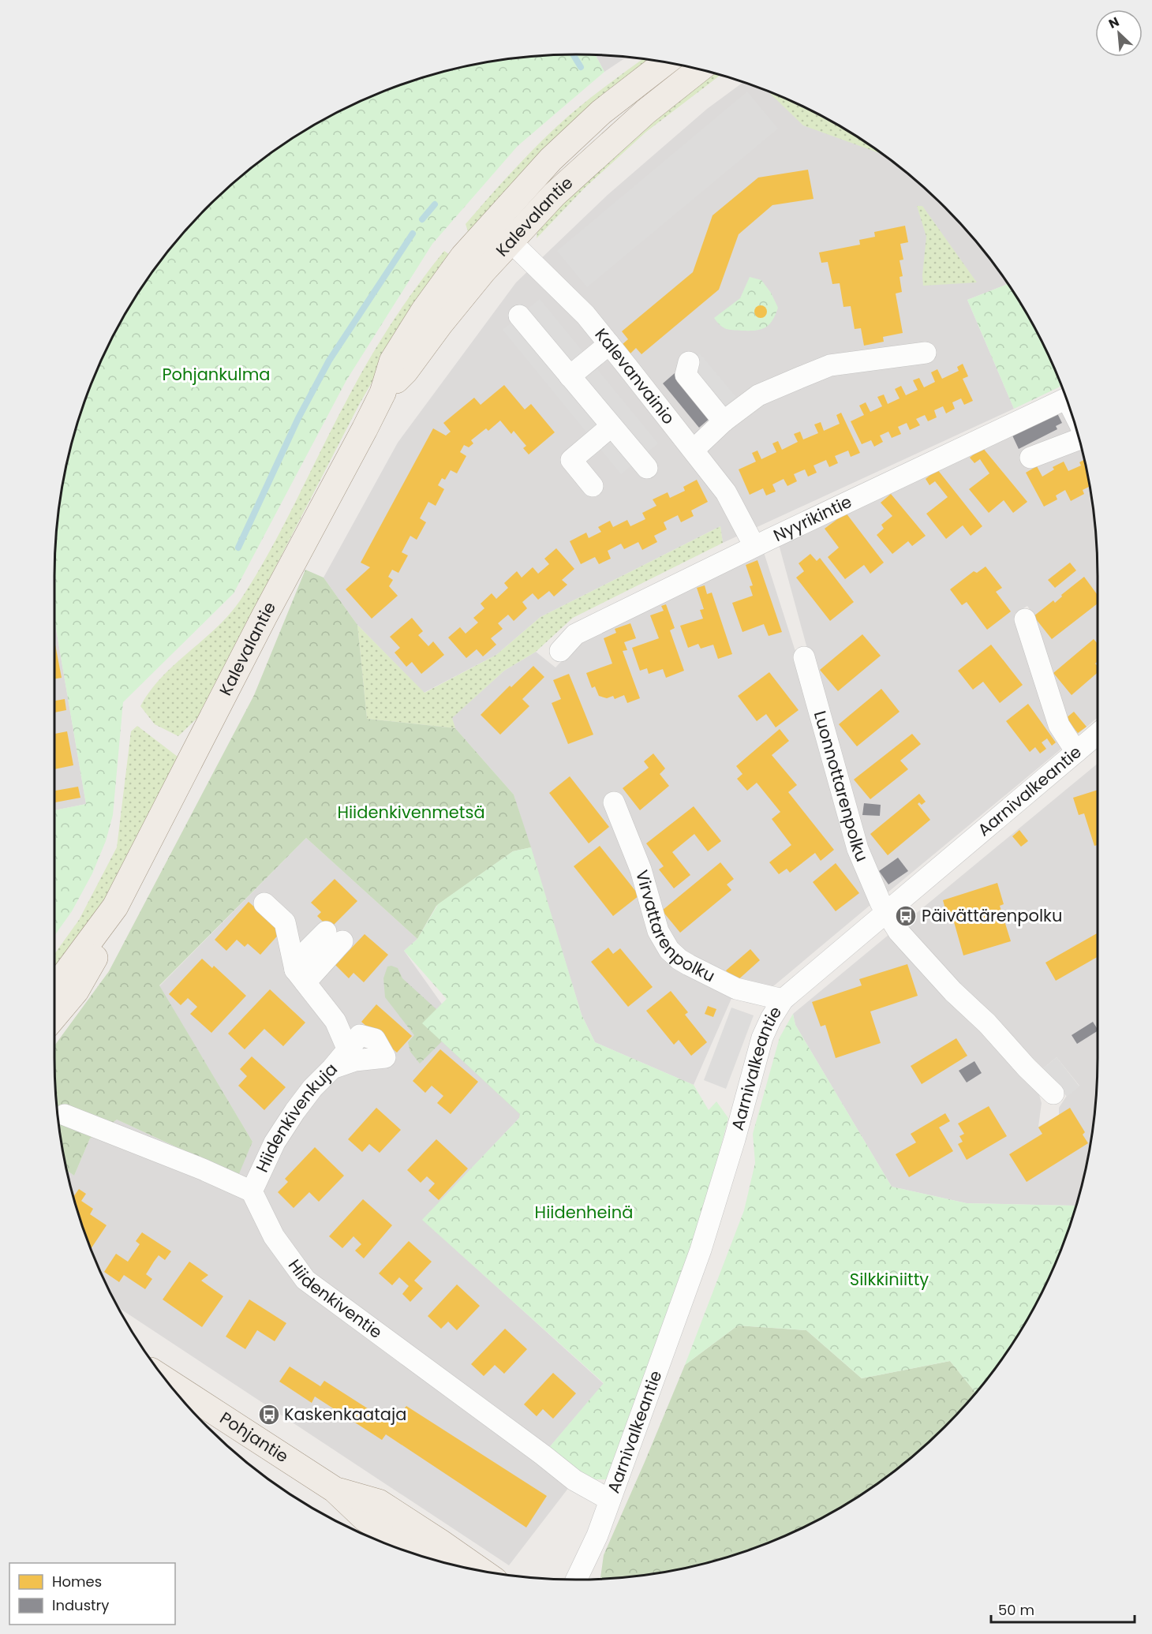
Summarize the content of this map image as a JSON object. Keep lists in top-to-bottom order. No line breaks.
{"streets":{"main road":["Kalevalantie","Pohjantie"],"street":["Kalevanvainio","Nyyrikintie","Luonnottarenpolku","Aarnivalkeantie","Virvattarenpolku","Hiidenkivenkuja","Hiidenkiventie"]},"crossings":[["Kalevalantie","Kalevanvainio"],["Kalevanvainio","Nyyrikintie"],["Luonnottarenpolku","Aarnivalkeantie"],["Aarnivalkeantie","Virvattarenpolku"],["Aarnivalkeantie","Hiidenkiventie"],["Hiidenkivenkuja","Hiidenkiventie"]],"parks":["Pohjankulma","Hiidenkivenmetsä","Hiidenheinä","Silkkiniitty"],"places":{"bus stop":["Päivättärenpolku","Kaskenkaataja"]},"legend":["Homes","Industry"],"scale_bar":"50 m","north":"top left"}
